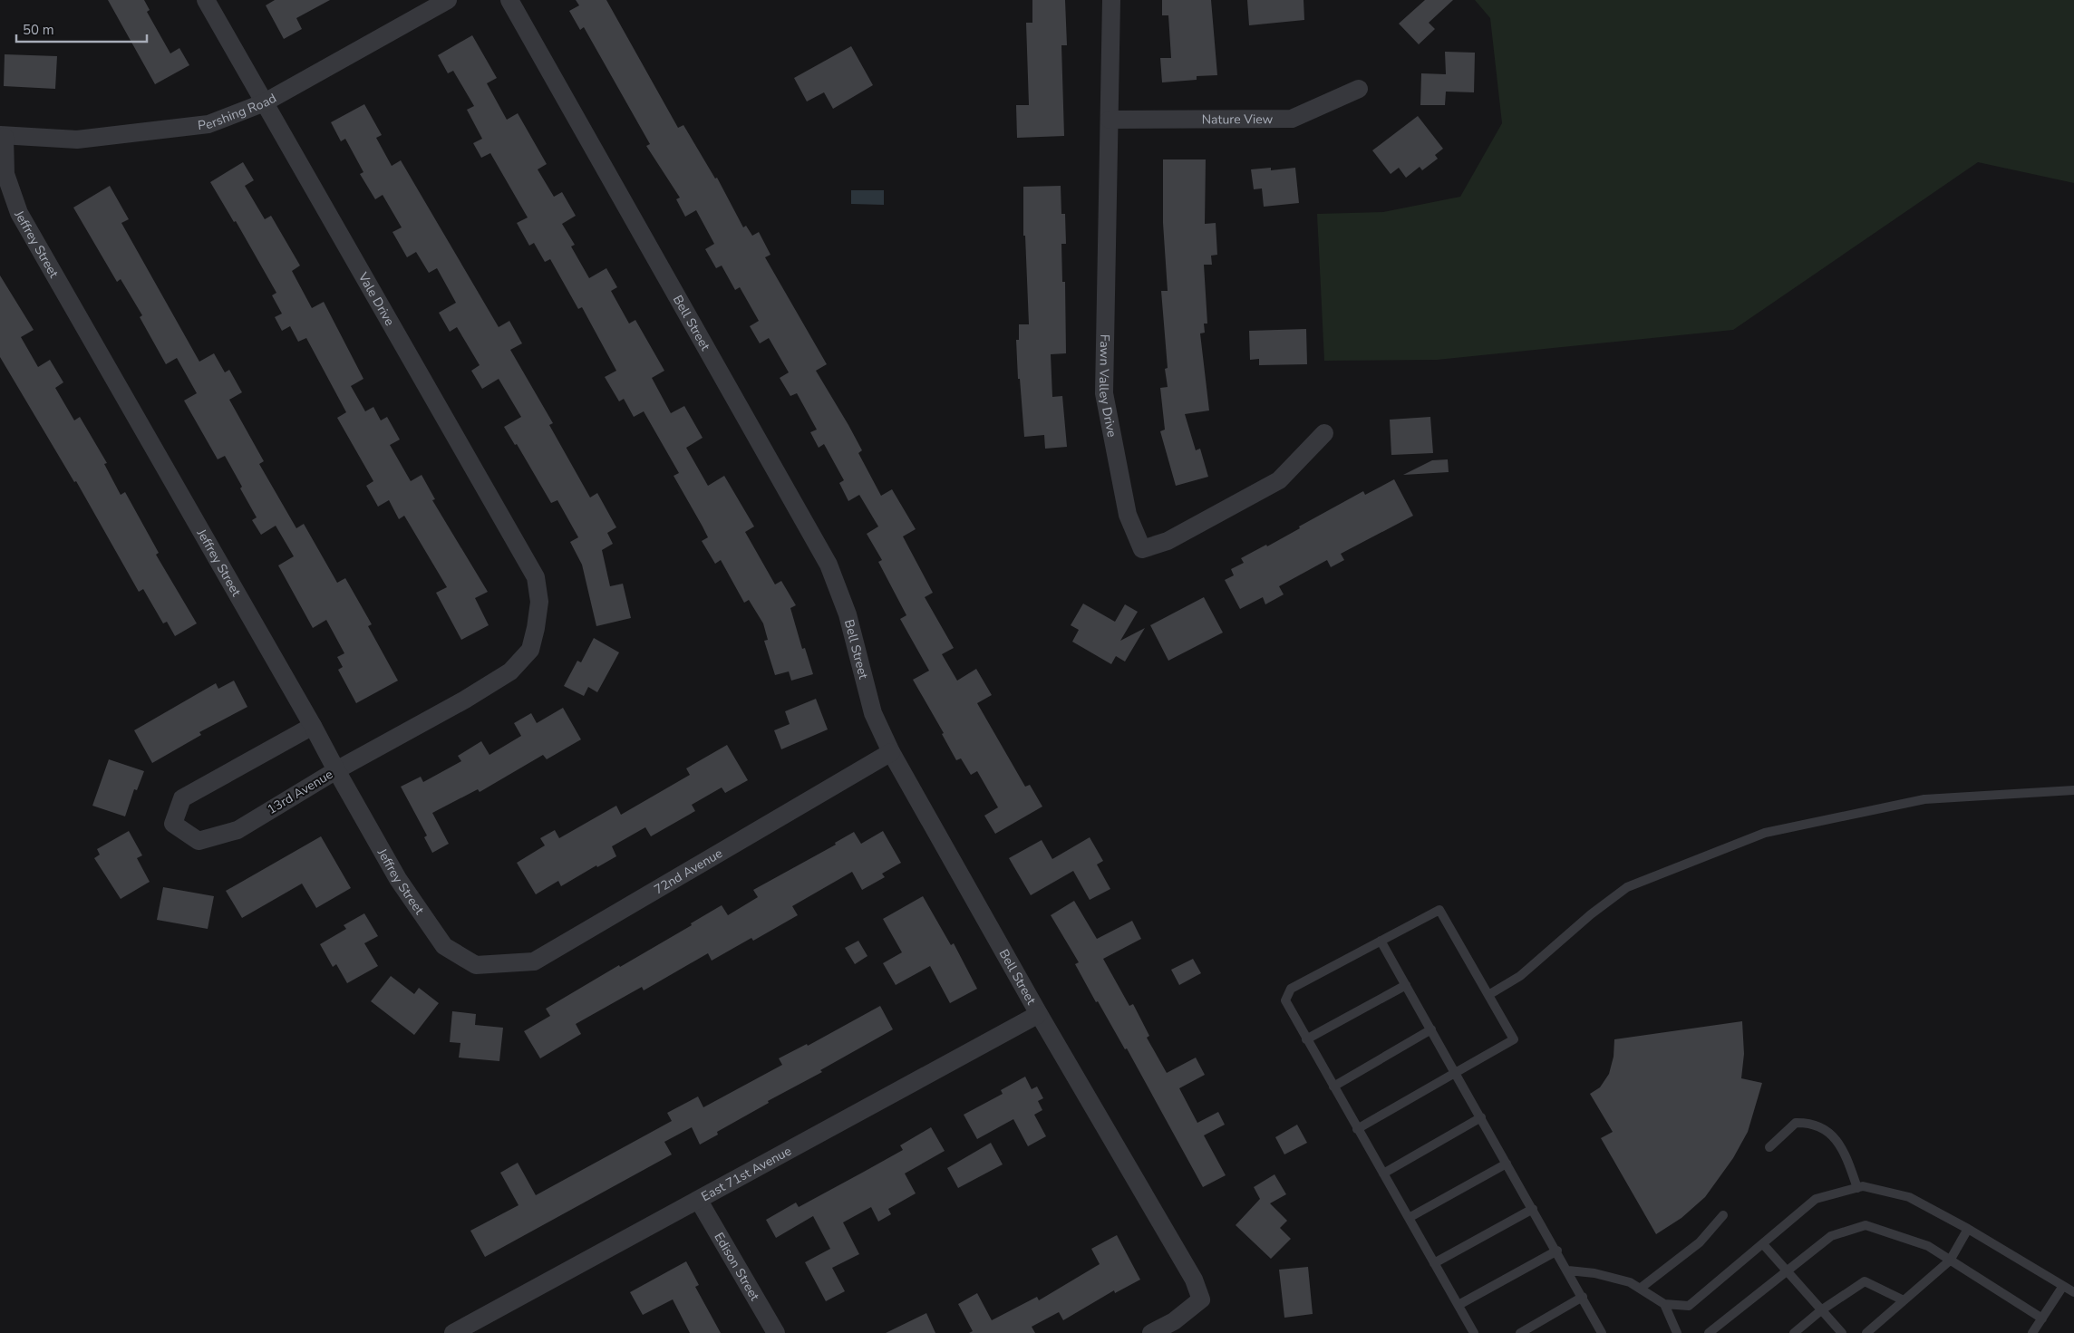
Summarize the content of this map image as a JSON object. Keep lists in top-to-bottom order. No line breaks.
{"streets":{"street":["Pershing Road","Nature View","Jeffrey Street","Vale Drive","Bell Street","Fawn Valley Drive","13rd Avenue","72nd Avenue","East 71st Avenue","Edison Street"]},"crossings":[["Pershing Road","Jeffrey Street"],["Pershing Road","Vale Drive"],["Nature View","Fawn Valley Drive"],["Jeffrey Street","13rd Avenue"],["Jeffrey Street","72nd Avenue"],["Vale Drive","13rd Avenue"],["Bell Street","72nd Avenue"],["Bell Street","East 71st Avenue"],["East 71st Avenue","Edison Street"]],"scale_bar":"50 m"}
